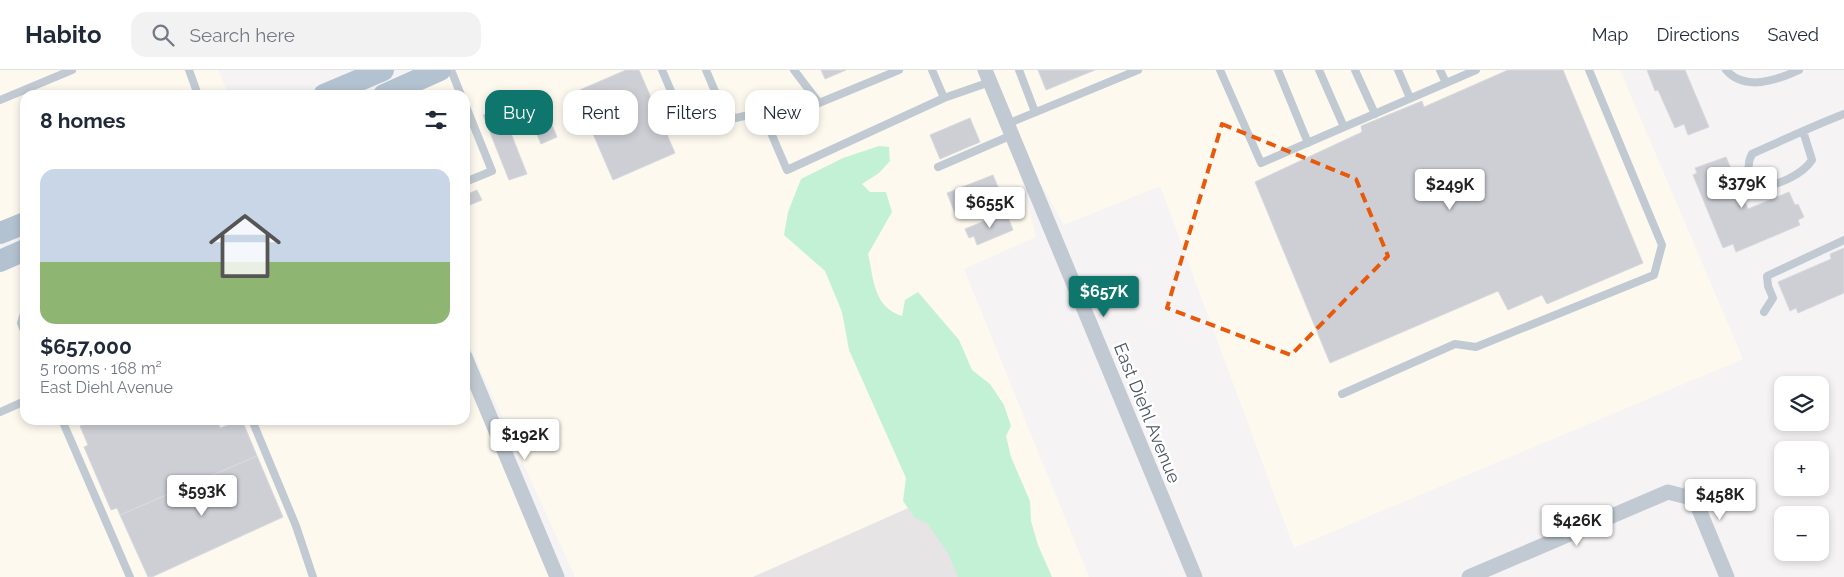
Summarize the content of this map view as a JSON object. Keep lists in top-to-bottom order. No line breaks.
{"streets":{"street":["East Diehl Avenue"]},"page":{"header":"Habito","search":"Search here","nav":["Map","Directions","Saved"],"chip":["Buy","Rent","Filters","New"],"heading":"8 homes","list":[{"name":"$657,000","note":"5 rooms · 168 m² · East Diehl Avenue"}],"price":["$379K","$249K","$655K","$657K","$192K","$593K","$458K","$426K"],"map_buttons":["+","−"]}}
